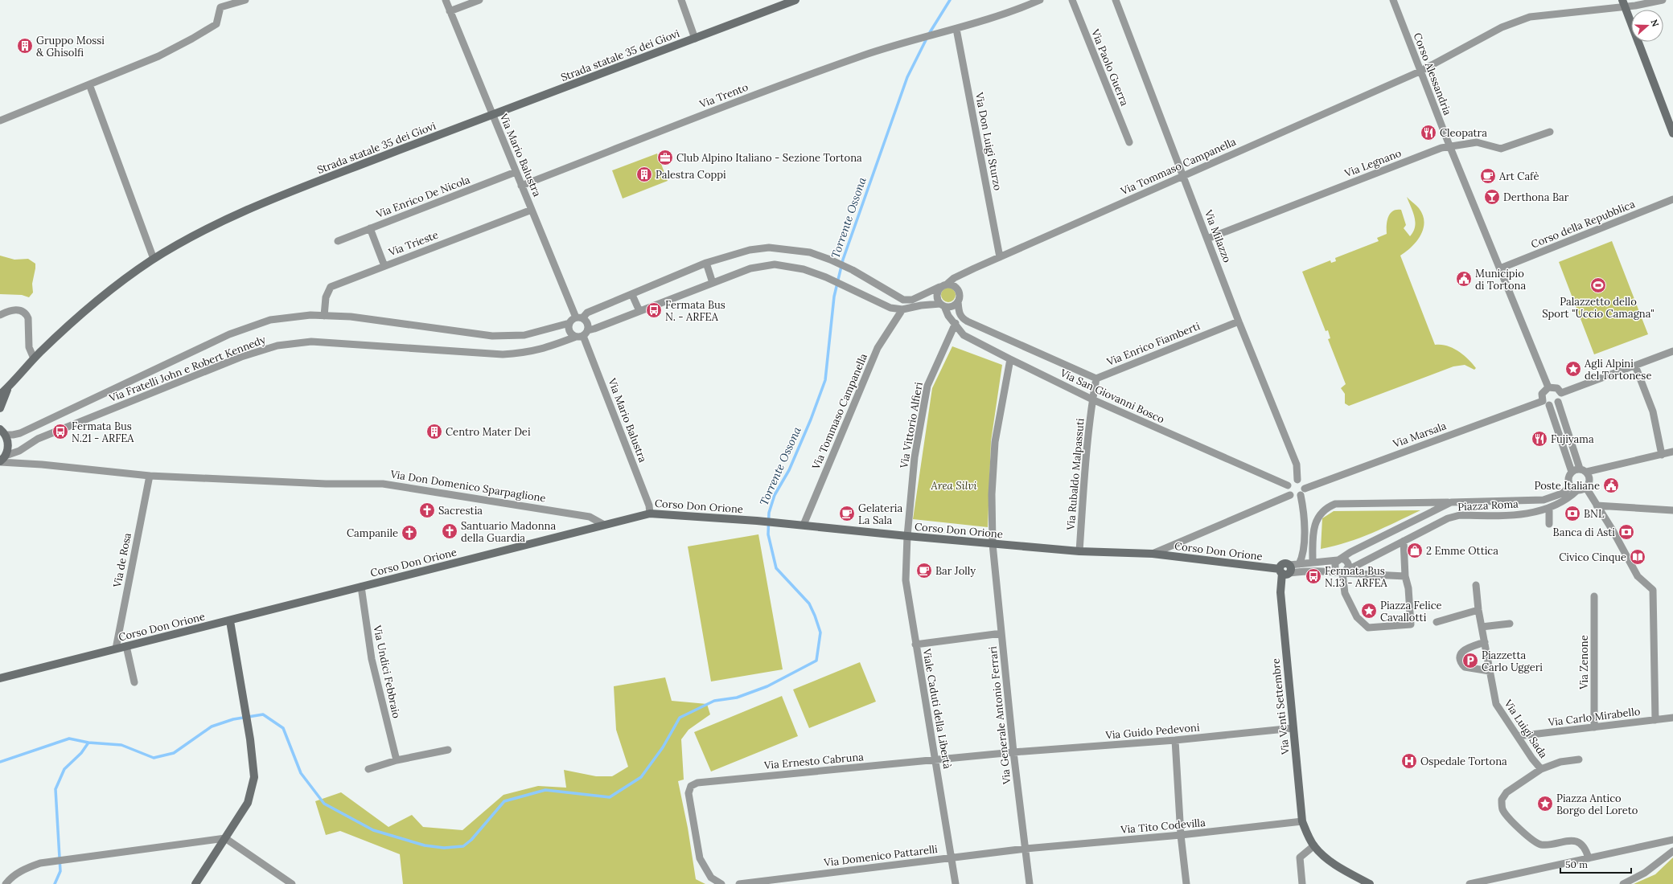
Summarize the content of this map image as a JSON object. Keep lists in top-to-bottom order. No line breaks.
{"streets":{"street":["Strada statale 35 dei Giovi","Via Paolo Guerra","Corso Alessandria","Via Trento","Via Don Luigi Sturzo","Via Mario Balustra","Via Legnano","Via Tommaso Campanella","Via Enrico De Nicola","Corso della Repubblica","Via Milazzo","Via Trieste","Via Enrico Fiamberti","Via Fratelli John e Robert Kennedy","Via San Giovanni Bosco","Via Vittorio Alfieri","Via Marsala","Via Rubaldo Malpassuti","Via Don Domenico Sparpaglione","Piazza Roma","Corso Don Orione","Via de Rosa","Via Zenone","Via Undici Febbraio","Via Venti Settembre","Viale Caduti della Libertà","Via Generale Antonio Ferrari","Via Carlo Mirabello","Via Luigi Sada","Via Guido Pedevoni","Via Ernesto Cabruna","Via Tito Codevilla","Via Domenico Pattarelli"]},"crossings":[["Strada statale 35 dei Giovi","Via Mario Balustra"],["Corso Alessandria","Via Legnano"],["Corso Alessandria","Via Tommaso Campanella"],["Corso Alessandria","Corso della Repubblica"],["Corso Alessandria","Via Marsala"],["Via Trento","Via Don Luigi Sturzo"],["Via Trento","Via Mario Balustra"],["Via Don Luigi Sturzo","Via Tommaso Campanella"],["Via Mario Balustra","Via Enrico De Nicola"],["Via Mario Balustra","Via Trieste"],["Via Mario Balustra","Via Fratelli John e Robert Kennedy"],["Via Mario Balustra","Corso Don Orione"],["Via Legnano","Via Milazzo"],["Via Tommaso Campanella","Via Milazzo"],["Via Tommaso Campanella","Via Fratelli John e Robert Kennedy"],["Via Tommaso Campanella","Via San Giovanni Bosco"],["Via Tommaso Campanella","Corso Don Orione"],["Via Milazzo","Via Enrico Fiamberti"],["Via Milazzo","Via San Giovanni Bosco"],["Via Milazzo","Via Marsala"],["Via Trieste","Via Fratelli John e Robert Kennedy"],["Via Enrico Fiamberti","Via San Giovanni Bosco"],["Via Fratelli John e Robert Kennedy","Via San Giovanni Bosco"],["Via Fratelli John e Robert Kennedy","Via Don Domenico Sparpaglione"],["Via San Giovanni Bosco","Via Vittorio Alfieri"],["Via San Giovanni Bosco","Via Marsala"],["Via San Giovanni Bosco","Via Rubaldo Malpassuti"],["Via San Giovanni Bosco","Via Generale Antonio Ferrari"],["Via Vittorio Alfieri","Corso Don Orione"],["Via Vittorio Alfieri","Viale Caduti della Libertà"],["Via Rubaldo Malpassuti","Corso Don Orione"],["Via Don Domenico Sparpaglione","Corso Don Orione"],["Via Don Domenico Sparpaglione","Via de Rosa"],["Corso Don Orione","Via de Rosa"],["Corso Don Orione","Via Undici Febbraio"],["Corso Don Orione","Via Venti Settembre"],["Corso Don Orione","Viale Caduti della Libertà"],["Corso Don Orione","Via Generale Antonio Ferrari"],["Via Zenone","Via Carlo Mirabello"],["Via Venti Settembre","Via Guido Pedevoni"],["Via Venti Settembre","Via Tito Codevilla"],["Viale Caduti della Libertà","Via Ernesto Cabruna"],["Viale Caduti della Libertà","Via Domenico Pattarelli"],["Via Generale Antonio Ferrari","Via Guido Pedevoni"],["Via Generale Antonio Ferrari","Via Ernesto Cabruna"],["Via Generale Antonio Ferrari","Via Tito Codevilla"],["Via Generale Antonio Ferrari","Via Domenico Pattarelli"],["Via Carlo Mirabello","Via Luigi Sada"],["Via Guido Pedevoni","Via Ernesto Cabruna"],["Via Tito Codevilla","Via Domenico Pattarelli"]],"water":["Torrente Ossona"],"parks":["Area Silvi"],"places":{"building":["Gruppo Mossi & Ghisolfi","Palestra Coppi","Centro Mater Dei"],"restaurant":["Cleopatra","Fujiyama"],"office":["Club Alpino Italiano - Sezione Tortona"],"cafe":["Art Cafè","Gelateria La Sala","Bar Jolly"],"bar":["Derthona Bar"],"public building":["Municipio di Tortona","Poste Italiane"],"sports":["Palazzetto dello Sport \"Uccio Camagna\""],"bus stop":["Fermata Bus N. - ARFEA","Fermata Bus N.21 - ARFEA","Fermata Bus N.13 - ARFEA"],"place":["Agli Alpini del Tortonese","Piazza Felice Cavallotti","Piazza Antico Borgo del Loreto"],"church":["Sacrestia","Santuario Madonna della Guardia","Campanile"],"bank":["BNL","Banca di Asti"],"shop":["2 Emme Ottica"],"library":["Civico Cinque"],"parking":["Piazzetta Carlo Uggeri"],"hospital":["Ospedale Tortona"]},"scale_bar":"50 m","north":"right"}
